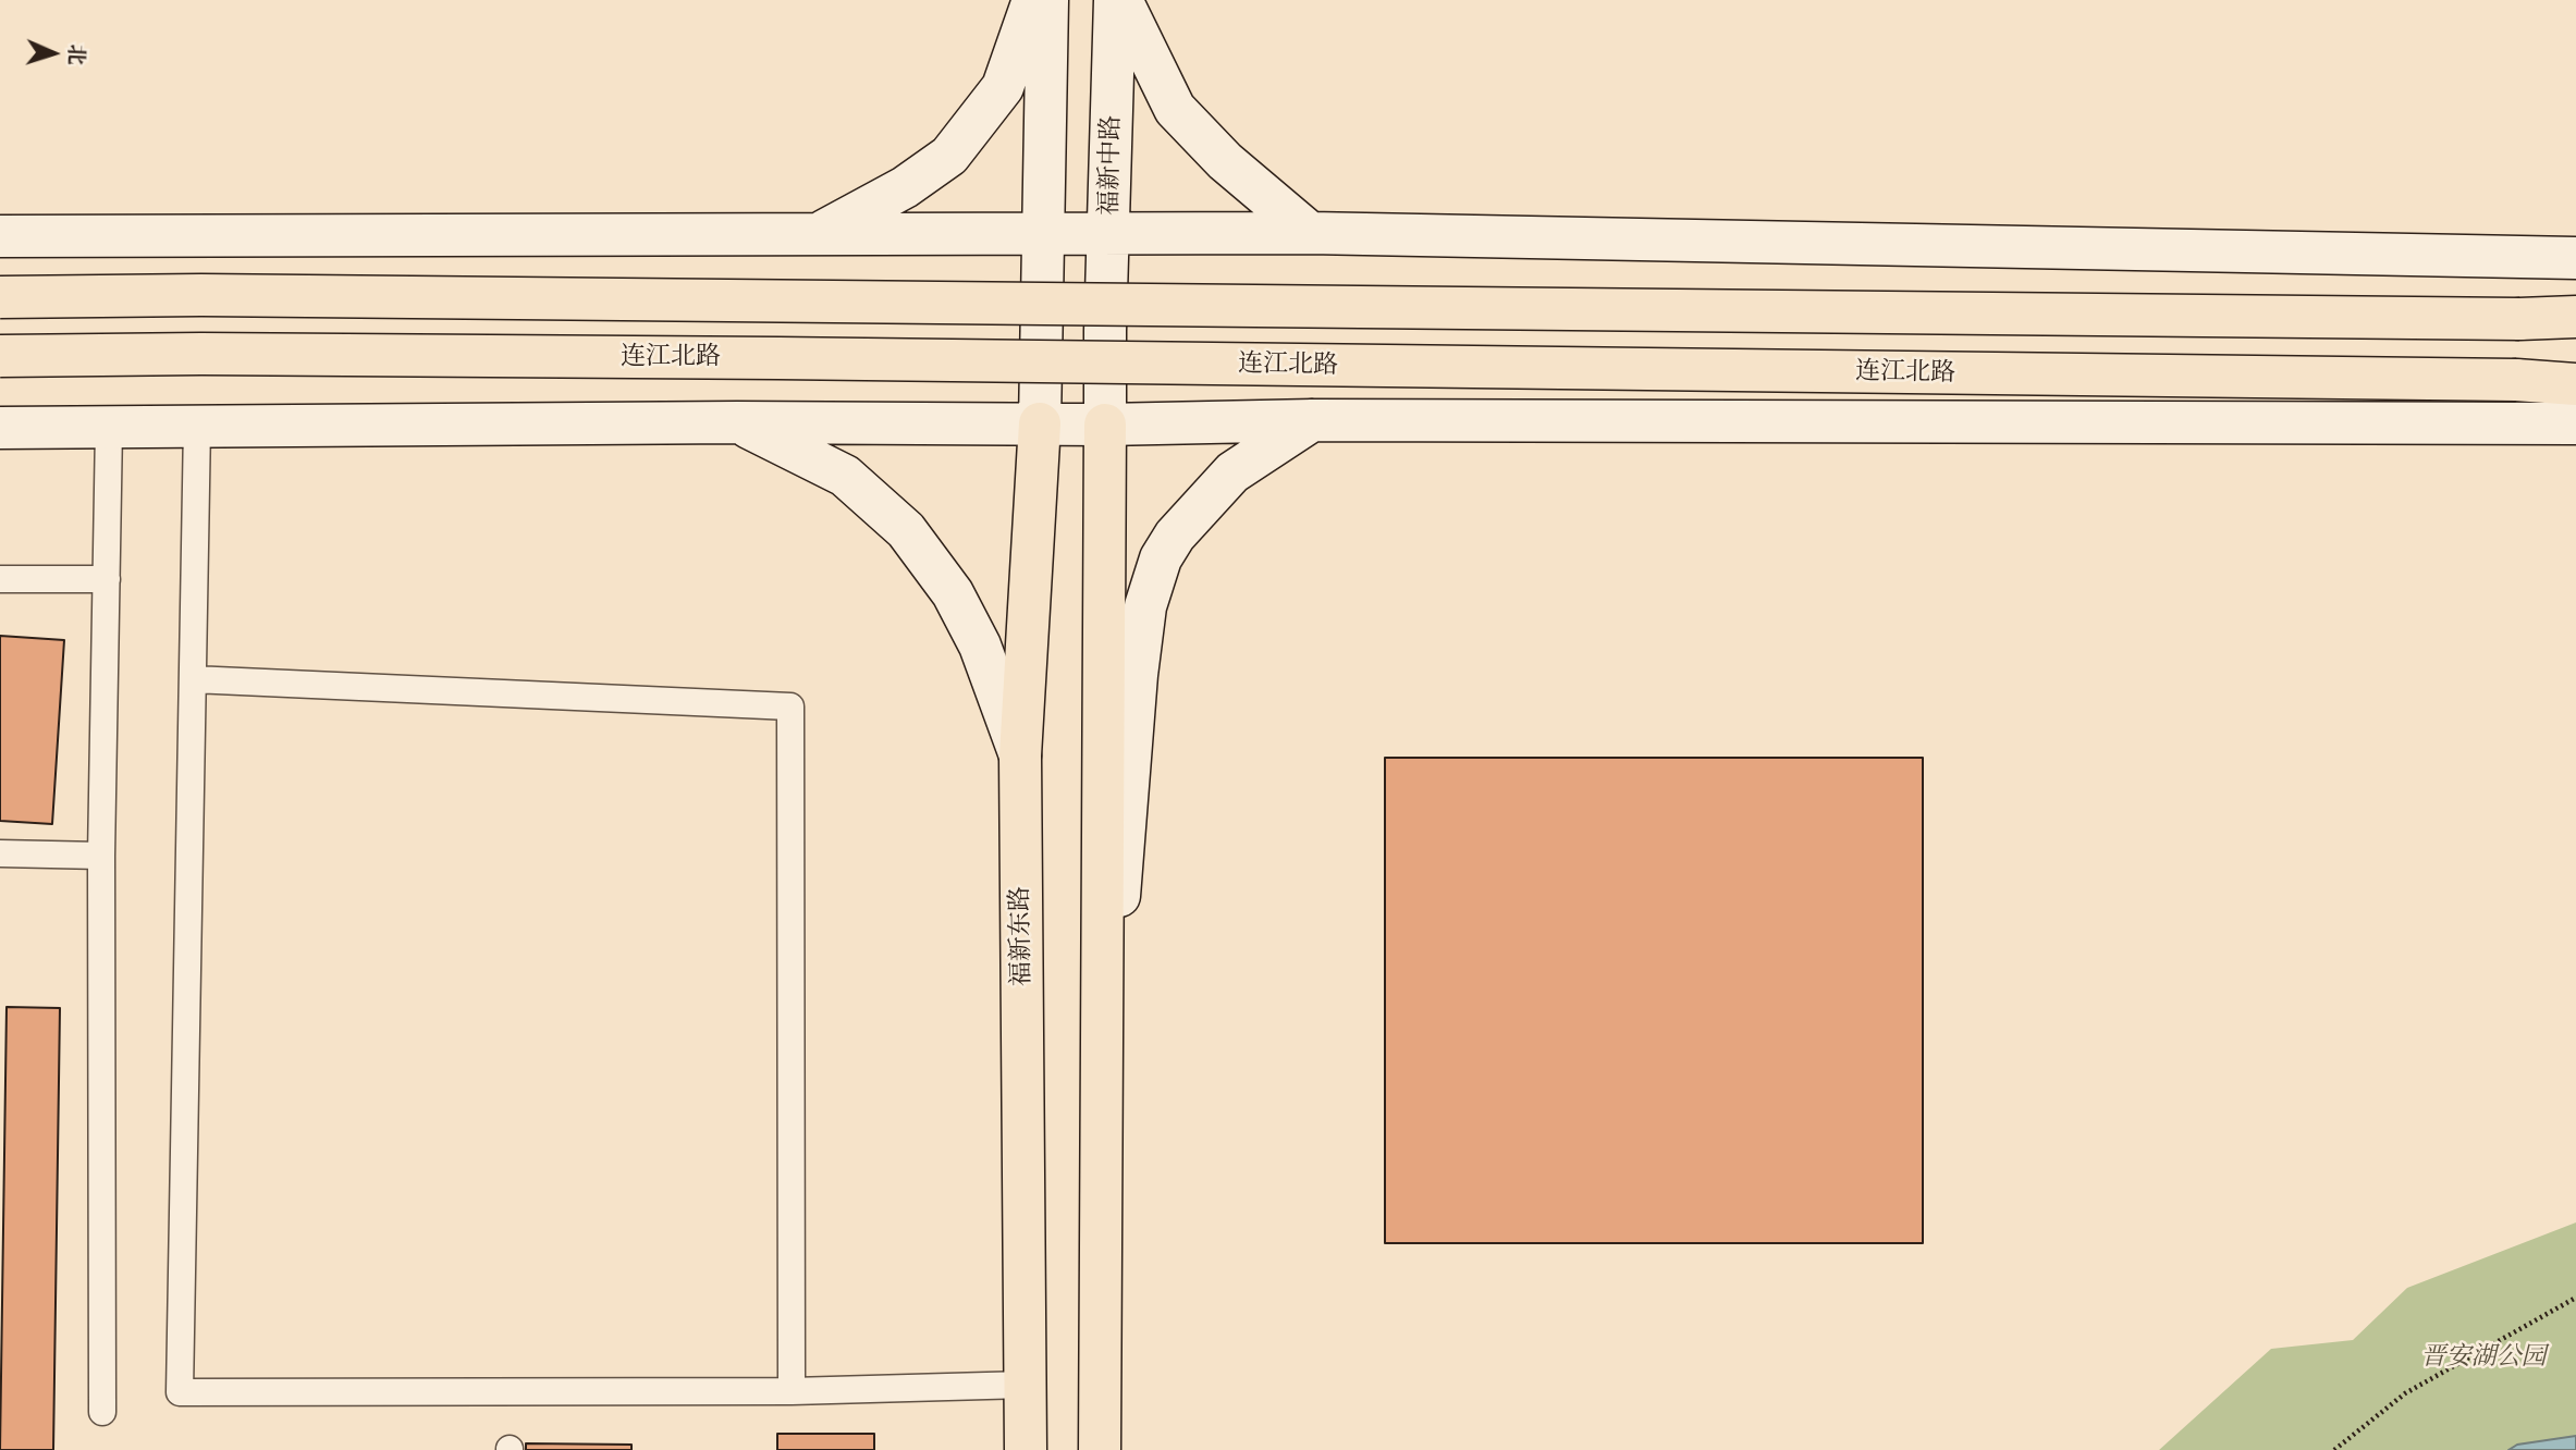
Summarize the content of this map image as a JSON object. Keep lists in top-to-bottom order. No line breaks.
{"streets":{"main road":["福新中路","连江北路","福新东路"]},"parks":["晋安湖公园"],"north":"right"}
